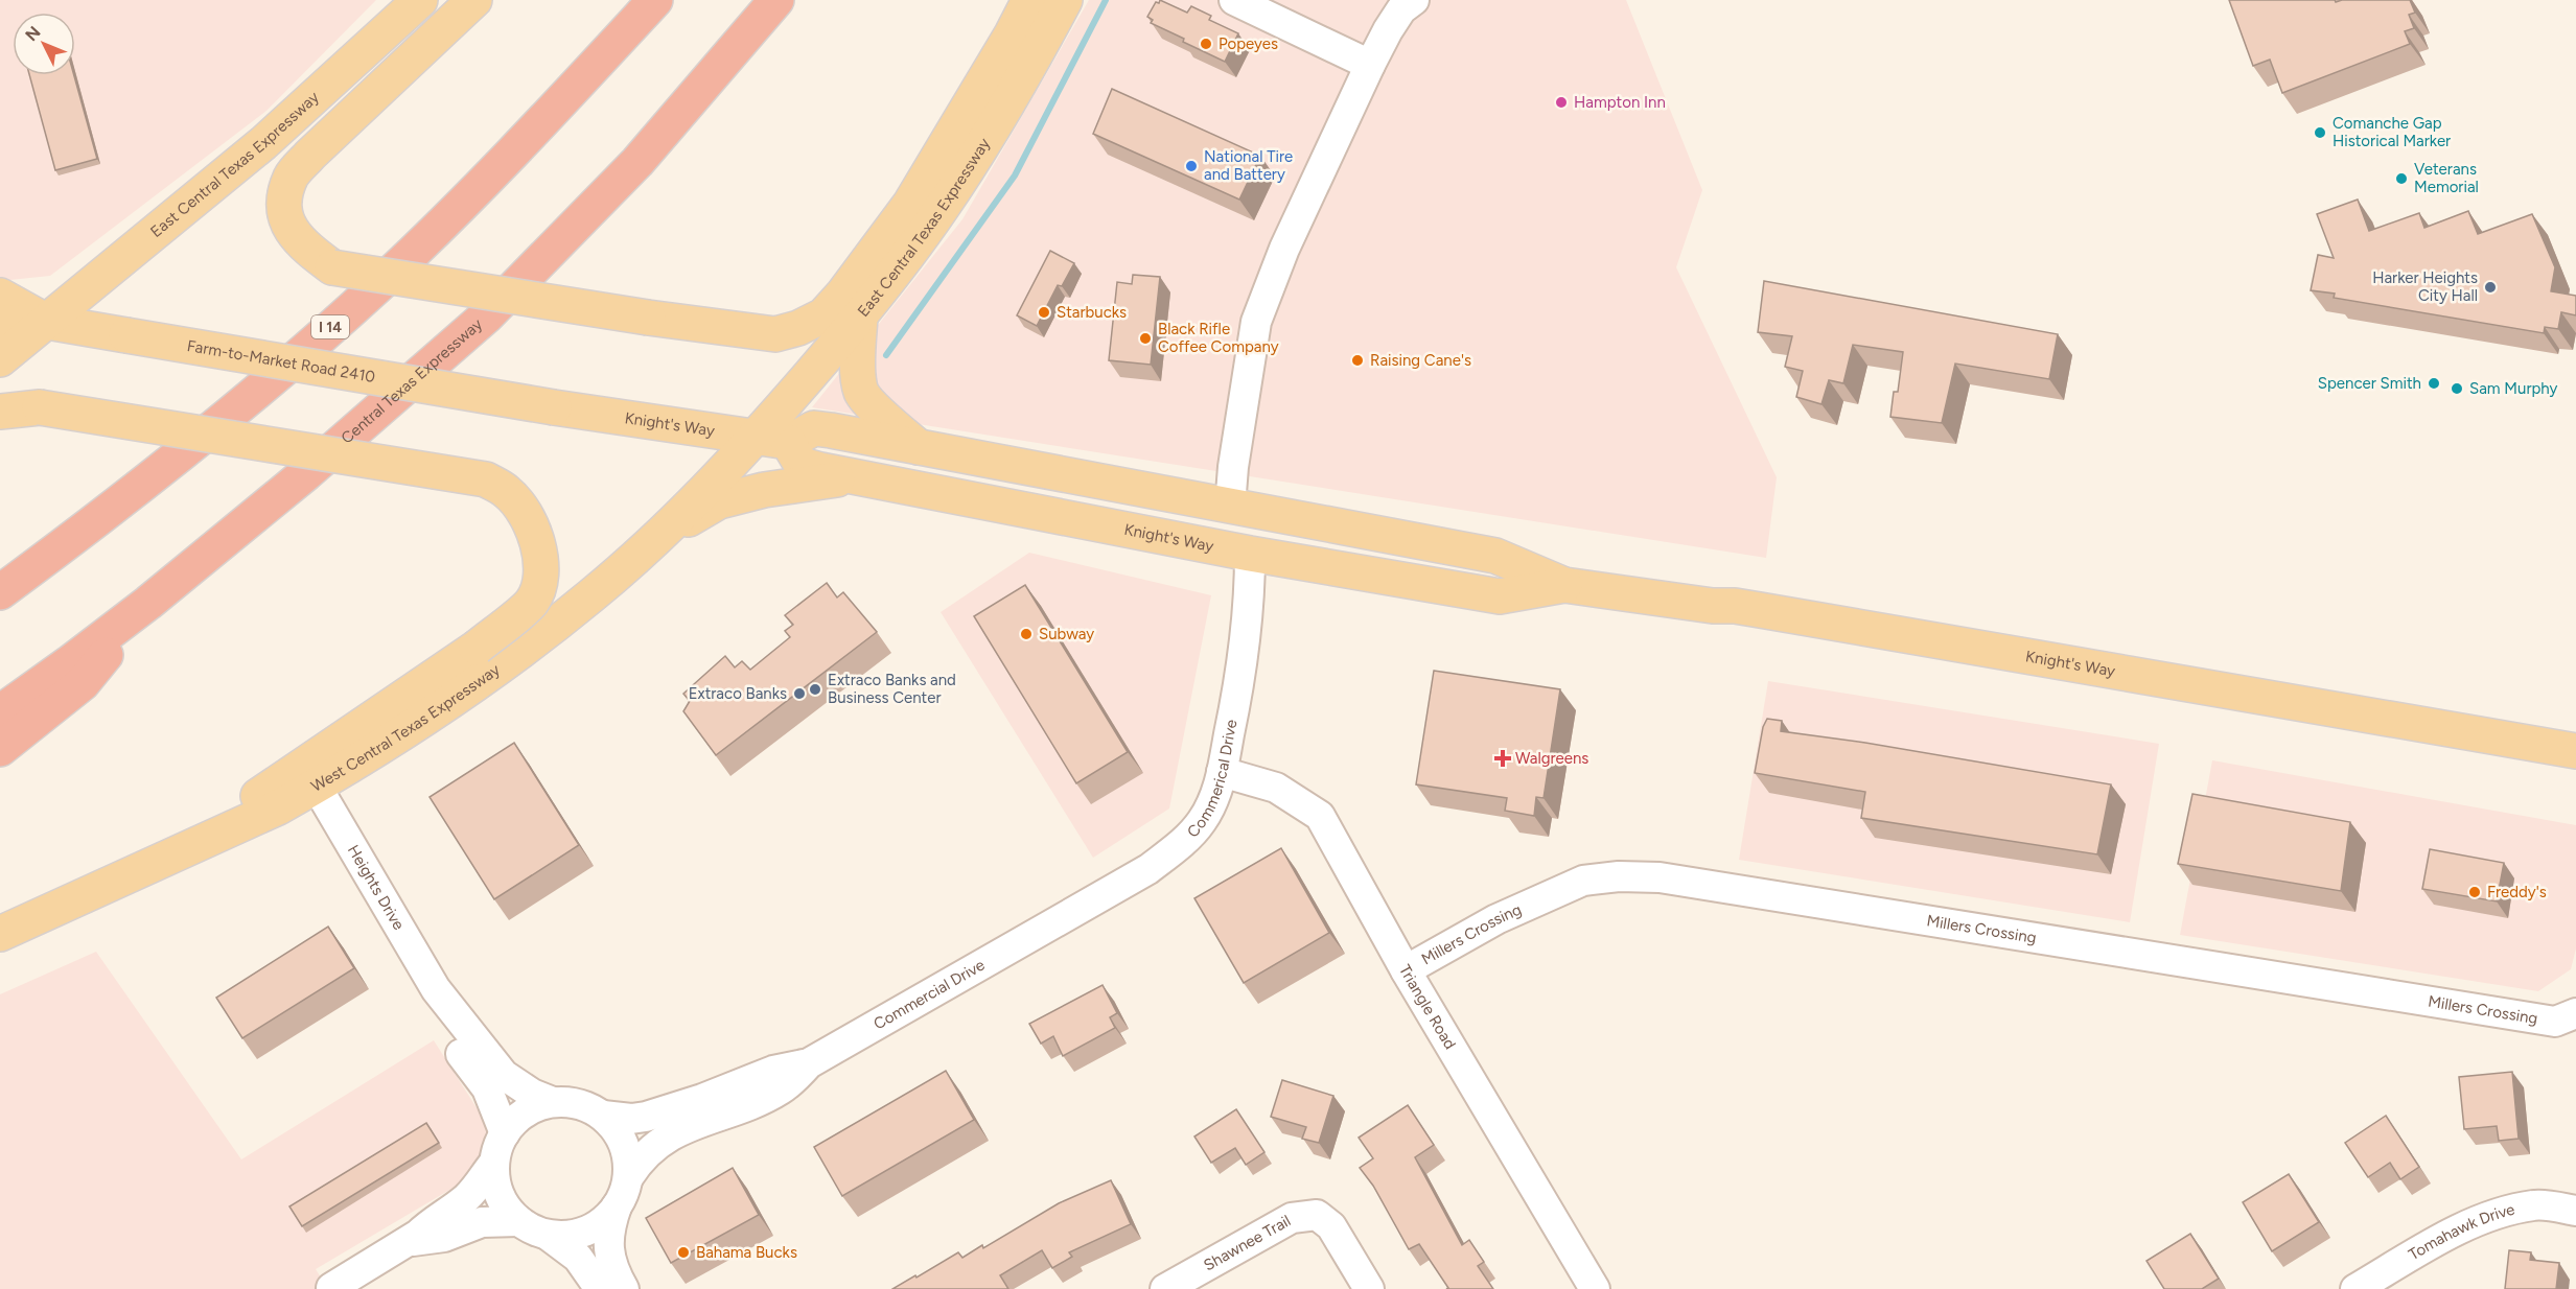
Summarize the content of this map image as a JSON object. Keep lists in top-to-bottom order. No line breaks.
{"streets":{"highway":["I 14","Central Texas Expressway"],"main road":["East Central Texas Expressway","Farm-to-Market Road 2410","Knight's Way","West Central Texas Expressway"],"street":["Commerical Drive","Heights Drive","Millers Crossing","Commercial Drive","Triangle Road","Tomahawk Drive","Shawnee Trail"]},"crossings":[["East Central Texas Expressway","Farm-to-Market Road 2410"],["East Central Texas Expressway","Knight's Way"],["East Central Texas Expressway","West Central Texas Expressway"],["Farm-to-Market Road 2410","Knight's Way"],["Knight's Way","West Central Texas Expressway"],["Knight's Way","Commerical Drive"],["West Central Texas Expressway","Heights Drive"],["Commerical Drive","Commercial Drive"],["Commerical Drive","Triangle Road"],["Millers Crossing","Triangle Road"]],"places":{"other":["Popeyes","Hampton Inn","Comanche Gap Historical Marker","National Tire and Battery","Veterans Memorial","Harker Heights City Hall","Starbucks","Black Rifle Coffee Company","Raising Cane's","Spencer Smith","Sam Murphy","Subway","Extraco Banks and Business Center","Extraco Banks","Freddy's","Bahama Bucks"],"health":["Walgreens"]},"north":"top left"}
